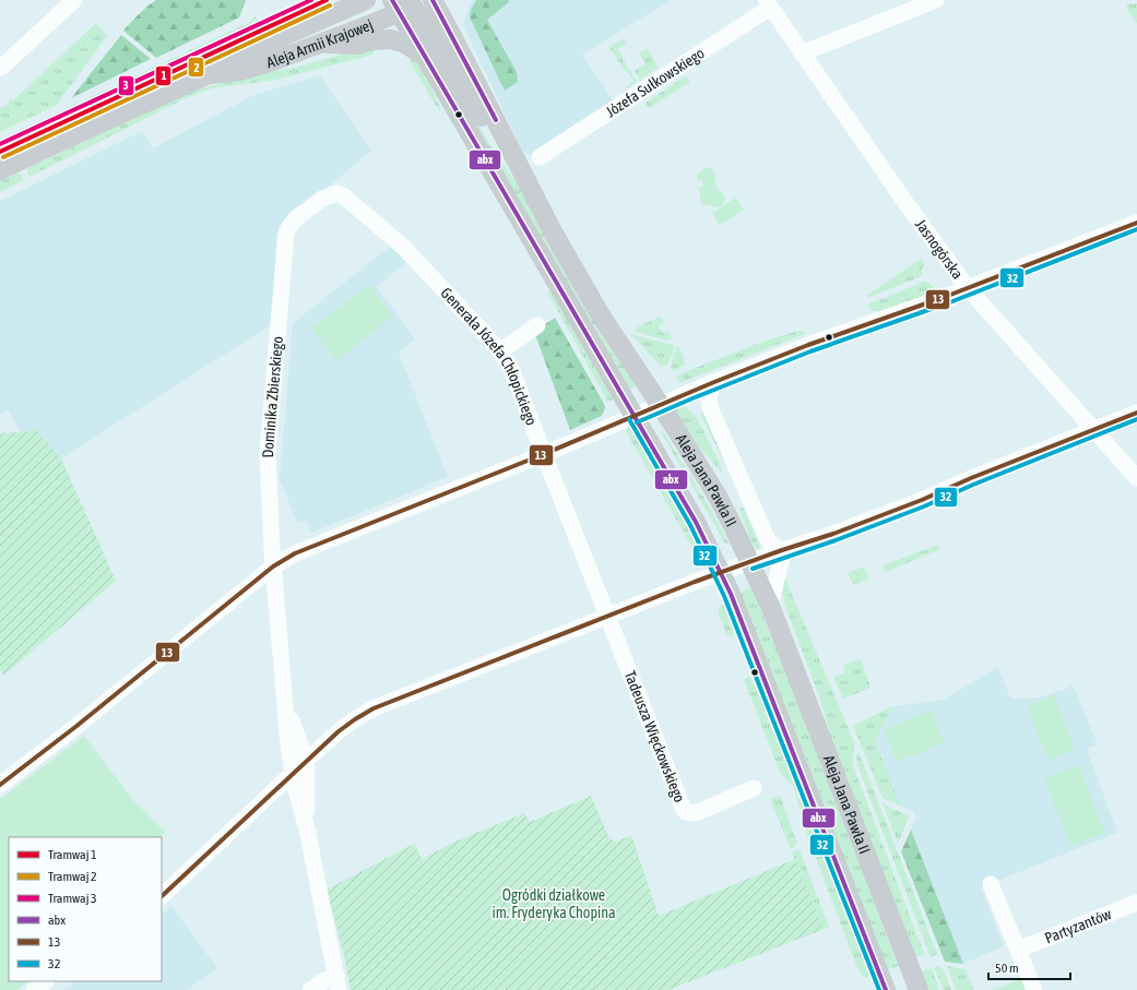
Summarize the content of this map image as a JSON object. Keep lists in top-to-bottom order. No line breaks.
{"streets":{"main road":["Aleja Armii Krajowej","Aleja Jana Pawła II"],"street":["Józefa Sułkowskiego","Jasnogórska","Generała Józefa Chłopickiego","Dominika Zbierskiego","Tadeusza Więckowskiego","Partyzantów"]},"crossings":[["Aleja Armii Krajowej","Aleja Jana Pawła II"],["Józefa Sułkowskiego","Jasnogórska"],["Generała Józefa Chłopickiego","Dominika Zbierskiego"],["Generała Józefa Chłopickiego","Tadeusza Więckowskiego"]],"parks":["Ogródki działkowe im. Fryderyka Chopina"],"lines":["tram line 1","tram line 3","transit line abx","tram line 2","transit line 13","transit line 32"],"legend":["Tramwaj 1","Tramwaj 2","Tramwaj 3","abx","13","32"],"scale_bar":"50 m"}
